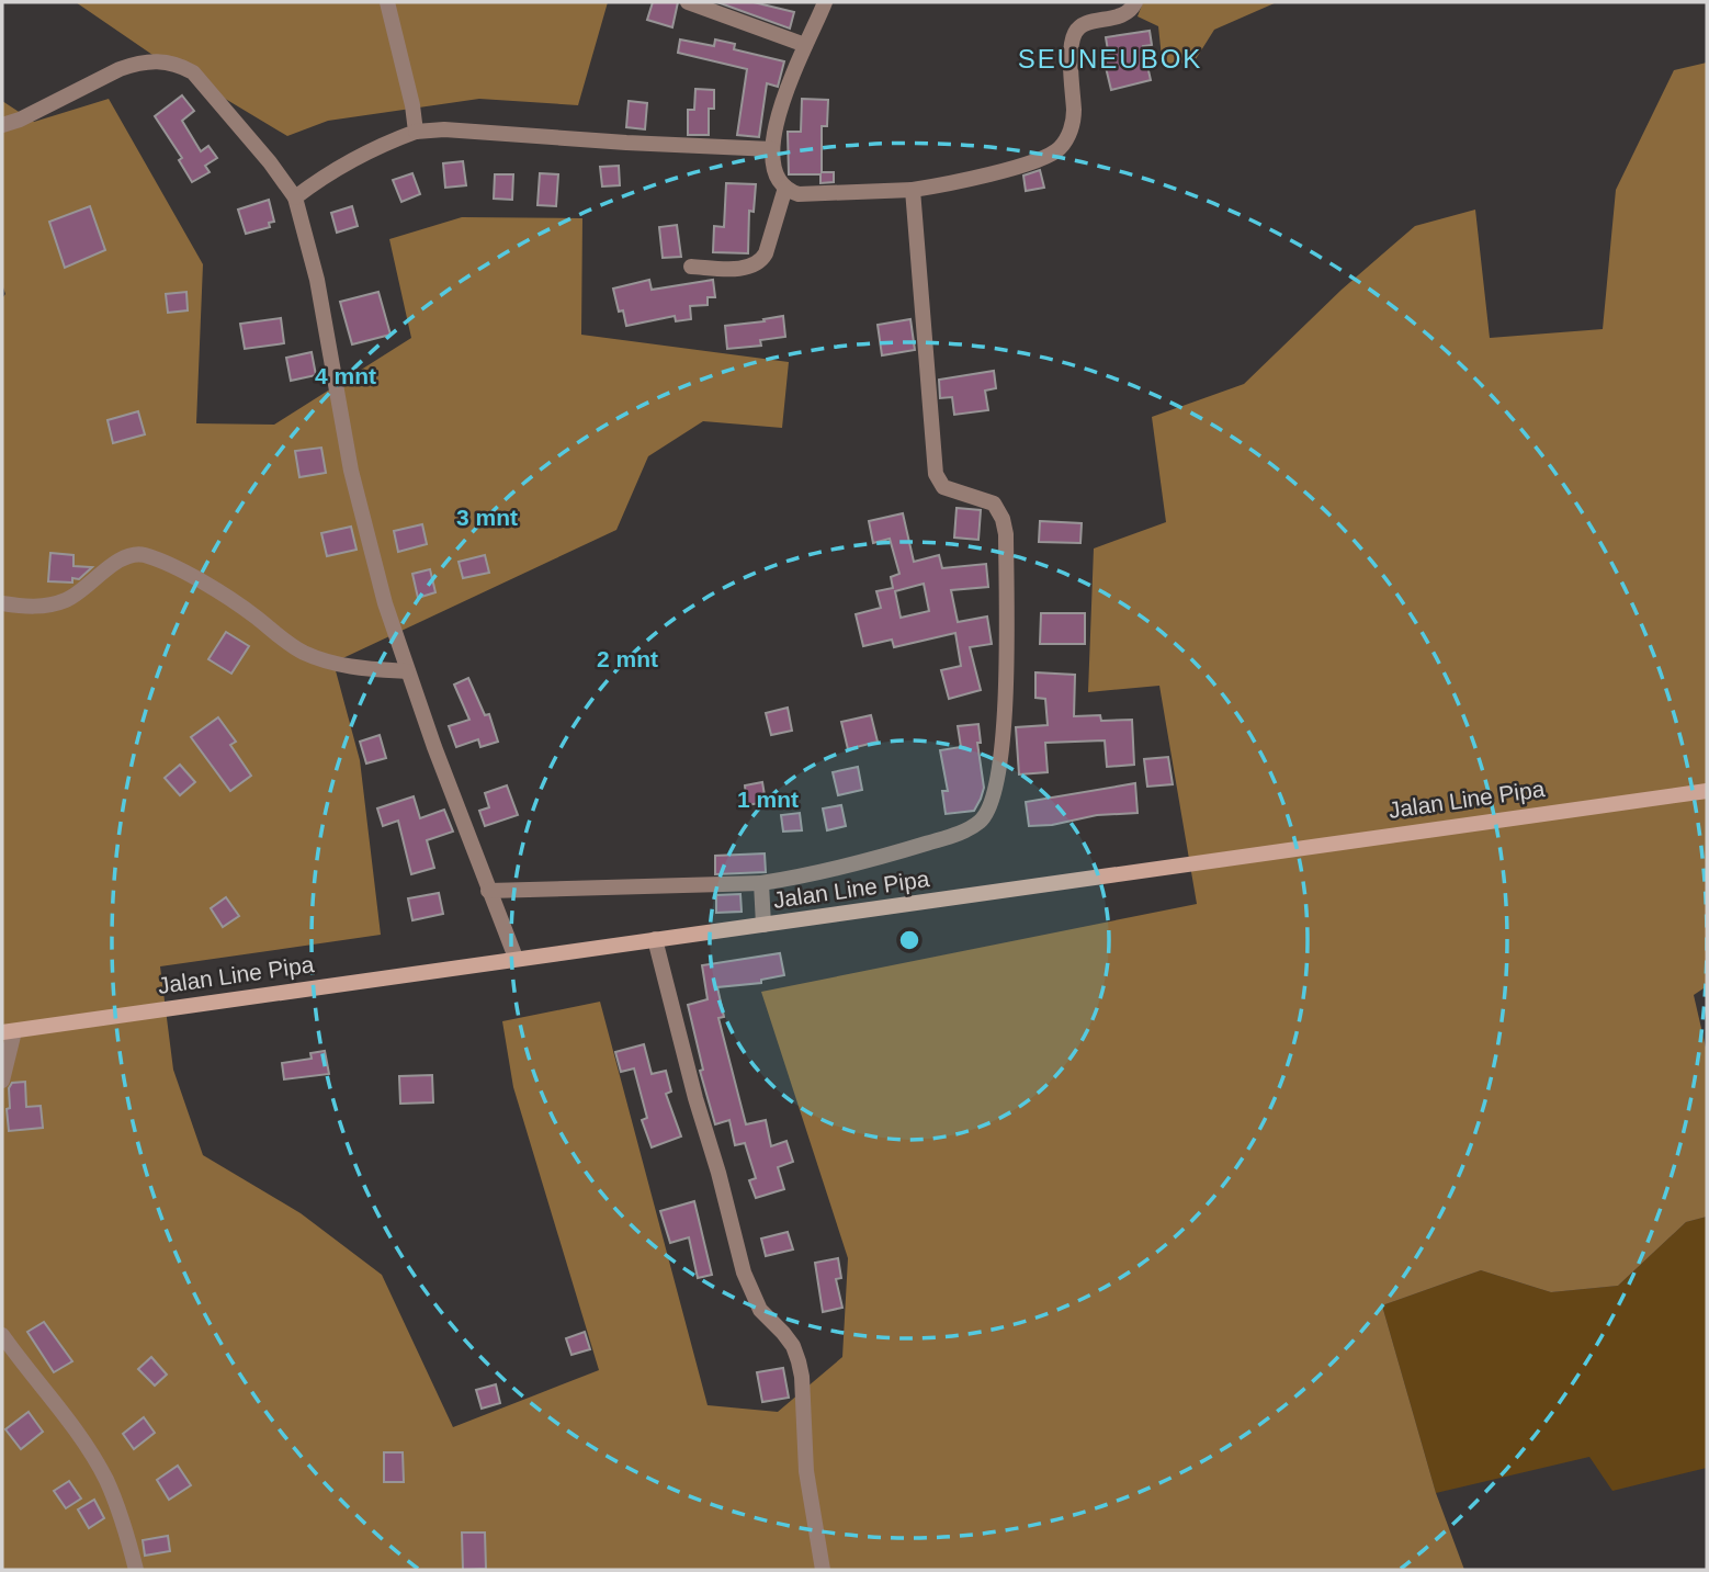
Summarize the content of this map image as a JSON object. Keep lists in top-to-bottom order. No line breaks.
{"streets":{"main road":["Jalan Line Pipa"]},"districts":["SEUNEUBOK"],"rings":["4 mnt","3 mnt","2 mnt","1 mnt"]}
